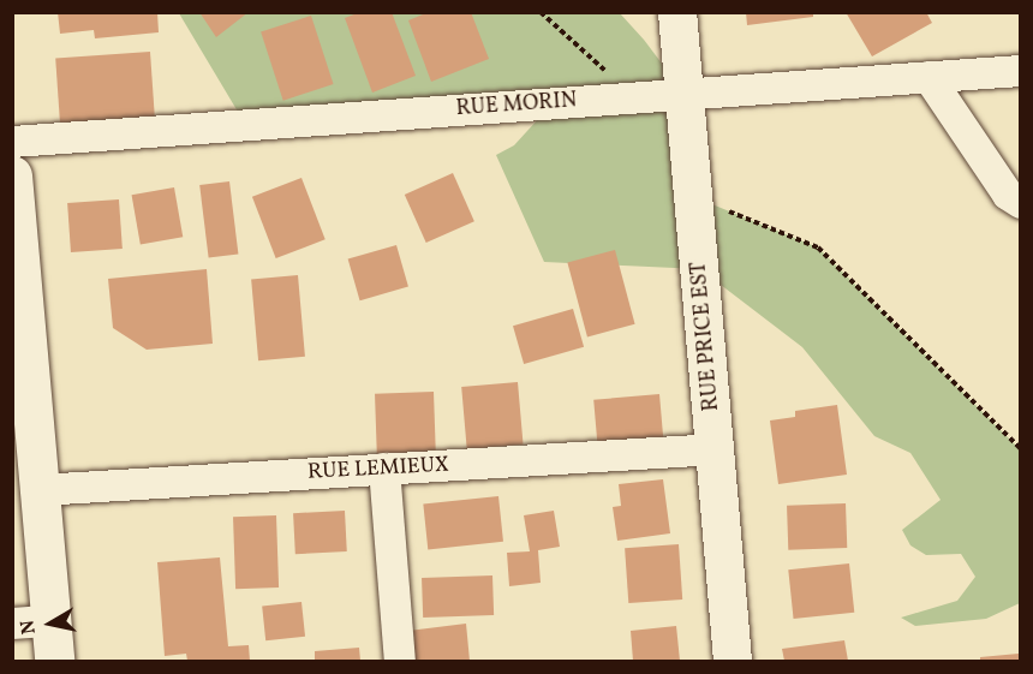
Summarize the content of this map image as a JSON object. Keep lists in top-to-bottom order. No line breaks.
{"streets":{"street":["RUE MORIN","RUE PRICE EST","RUE LEMIEUX"]},"crossings":[["RUE MORIN","RUE PRICE EST"],["RUE PRICE EST","RUE LEMIEUX"]],"north":"left"}
